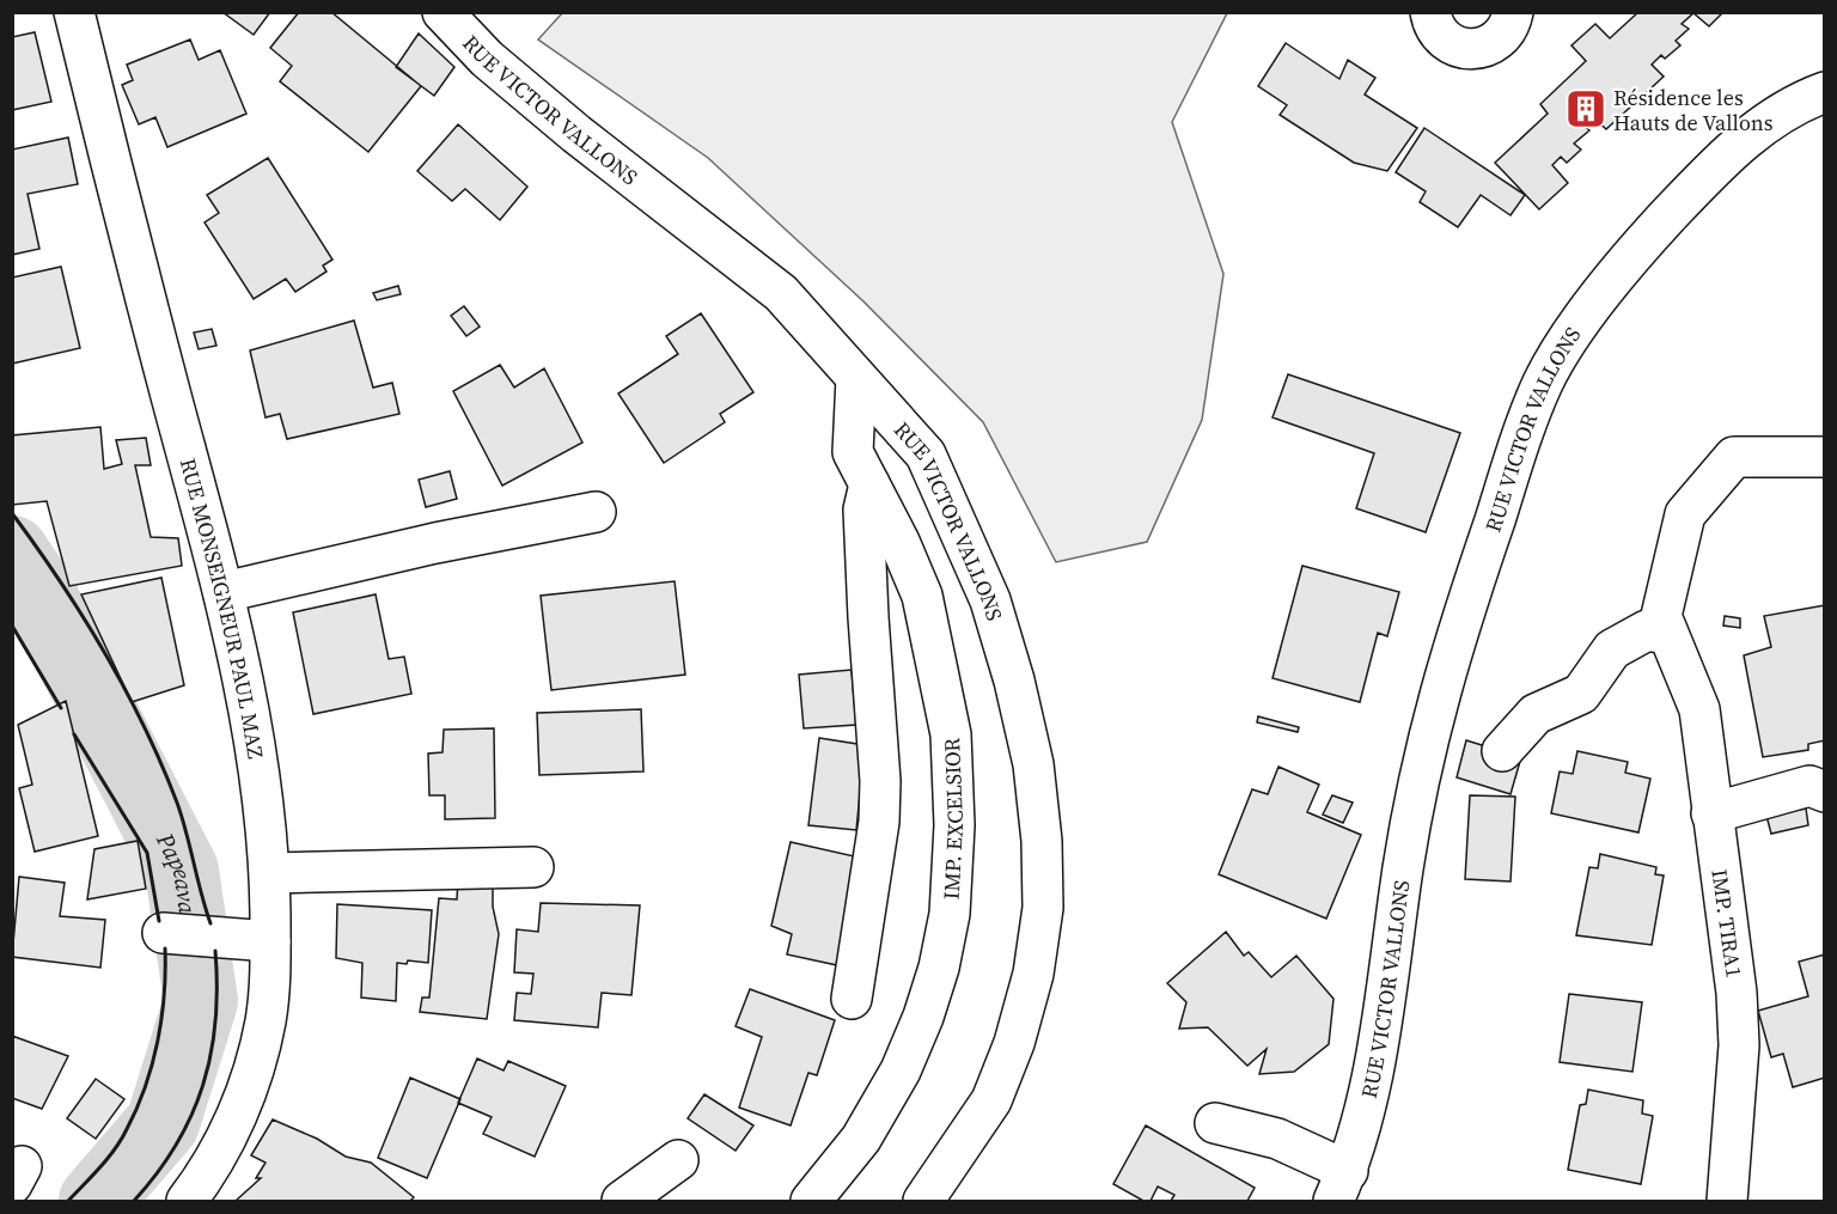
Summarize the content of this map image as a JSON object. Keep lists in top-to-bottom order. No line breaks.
{"streets":{"street":["RUE VICTOR VALLONS","RUE MONSEIGNEUR PAUL MAZ","IMP. EXCELSIOR","IMP. TIRA1"]},"crossings":[["RUE VICTOR VALLONS","IMP. EXCELSIOR"]],"water":["Papeava"],"places":{"building":["Résidence les Hauts de Vallons"]}}
